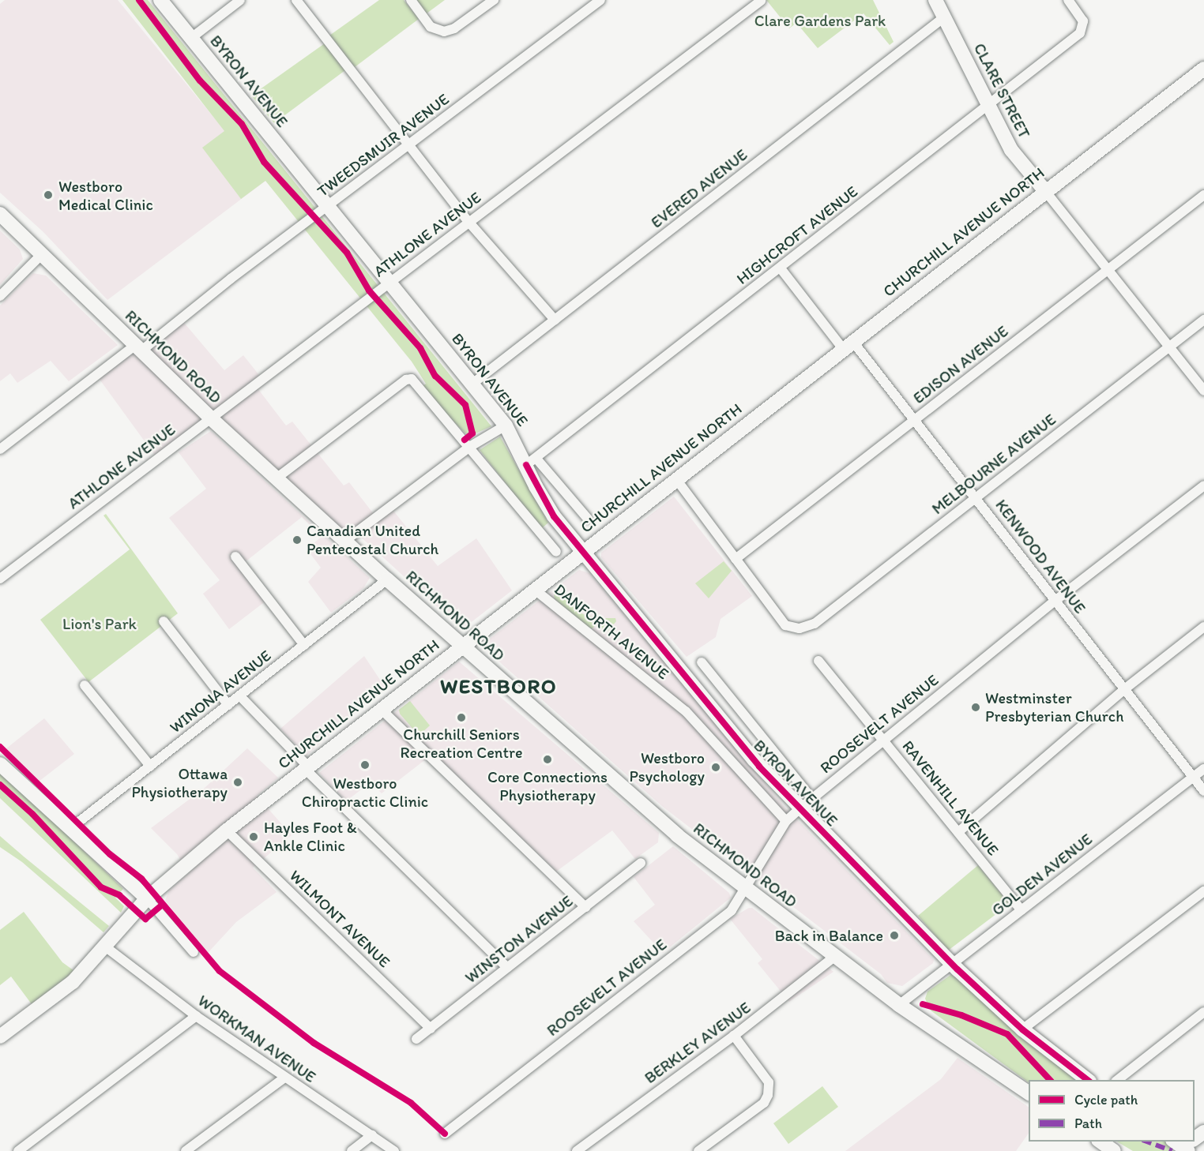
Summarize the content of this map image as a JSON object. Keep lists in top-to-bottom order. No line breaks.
{"streets":{"main road":["BYRON AVENUE","CLARE STREET","CHURCHILL AVENUE NORTH","RICHMOND ROAD"],"street":["TWEEDSMUIR AVENUE","EVERED AVENUE","ATHLONE AVENUE","HIGHCROFT AVENUE","EDISON AVENUE","MELBOURNE AVENUE","KENWOOD AVENUE","DANFORTH AVENUE","WINONA AVENUE","ROOSEVELT AVENUE","RAVENHILL AVENUE","GOLDEN AVENUE","WILMONT AVENUE","WINSTON AVENUE","WORKMAN AVENUE","BERKLEY AVENUE"]},"crossings":[["BYRON AVENUE","TWEEDSMUIR AVENUE"],["BYRON AVENUE","EVERED AVENUE"],["BYRON AVENUE","CHURCHILL AVENUE NORTH"],["BYRON AVENUE","ATHLONE AVENUE"],["BYRON AVENUE","HIGHCROFT AVENUE"],["BYRON AVENUE","ROOSEVELT AVENUE"],["BYRON AVENUE","GOLDEN AVENUE"],["CLARE STREET","EVERED AVENUE"],["CLARE STREET","CHURCHILL AVENUE NORTH"],["CLARE STREET","HIGHCROFT AVENUE"],["TWEEDSMUIR AVENUE","RICHMOND ROAD"],["CHURCHILL AVENUE NORTH","RICHMOND ROAD"],["CHURCHILL AVENUE NORTH","KENWOOD AVENUE"],["CHURCHILL AVENUE NORTH","DANFORTH AVENUE"],["CHURCHILL AVENUE NORTH","WILMONT AVENUE"],["CHURCHILL AVENUE NORTH","WORKMAN AVENUE"],["ATHLONE AVENUE","RICHMOND ROAD"],["HIGHCROFT AVENUE","KENWOOD AVENUE"],["RICHMOND ROAD","WINONA AVENUE"],["RICHMOND ROAD","ROOSEVELT AVENUE"],["RICHMOND ROAD","GOLDEN AVENUE"],["RICHMOND ROAD","BERKLEY AVENUE"],["EDISON AVENUE","MELBOURNE AVENUE"],["EDISON AVENUE","KENWOOD AVENUE"],["MELBOURNE AVENUE","KENWOOD AVENUE"],["KENWOOD AVENUE","ROOSEVELT AVENUE"],["KENWOOD AVENUE","GOLDEN AVENUE"],["DANFORTH AVENUE","ROOSEVELT AVENUE"],["ROOSEVELT AVENUE","RAVENHILL AVENUE"],["RAVENHILL AVENUE","GOLDEN AVENUE"],["WILMONT AVENUE","WINSTON AVENUE"]],"districts":["WESTBORO"],"parks":["Clare Gardens Park","Lion's Park"],"places":["Westboro Medical Clinic","Canadian United Pentecostal Church","Westminster Presbyterian Church","Churchill Seniors Recreation Centre","Core Connections Physiotherapy","Westboro Chiropractic Clinic","Westboro Psychology","Ottawa Physiotherapy","Hayles Foot & Ankle Clinic","Back in Balance"],"legend":["Cycle path","Path"]}
